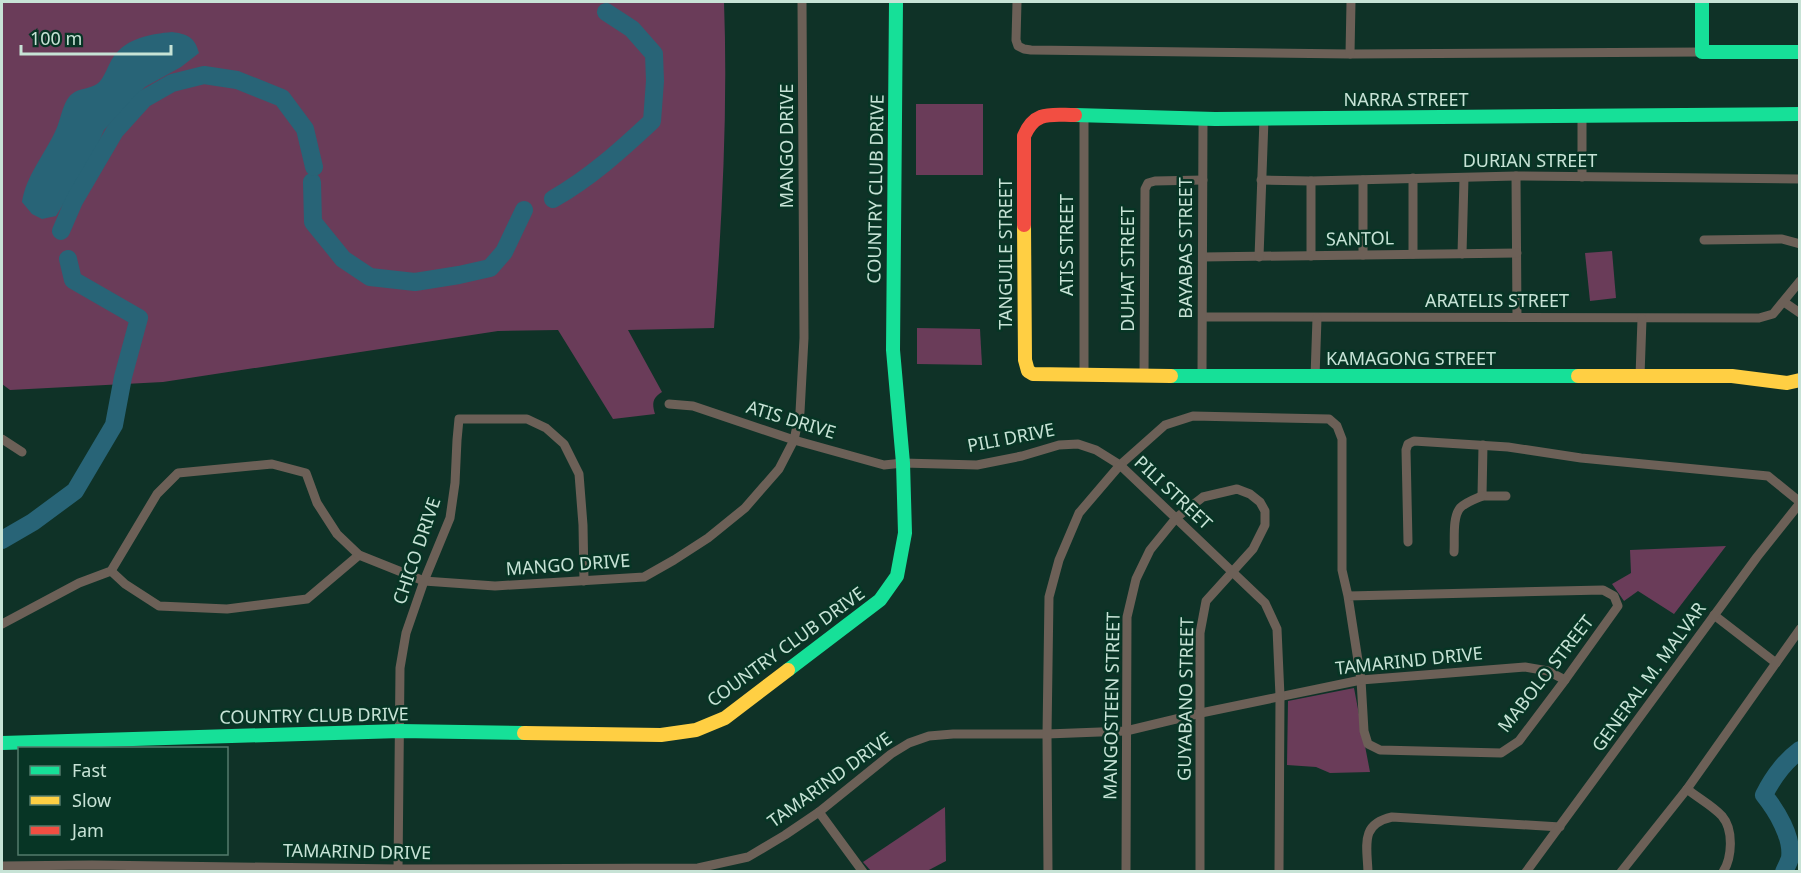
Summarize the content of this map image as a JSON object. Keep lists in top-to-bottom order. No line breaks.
{"streets":{"street":["NARRA STREET","MANGO DRIVE","DURIAN STREET","COUNTRY CLUB DRIVE","SANTOL","ATIS STREET","BAYABAS STREET","TANGUILE STREET","DUHAT STREET","ARATELIS STREET","KAMAGONG STREET","ATIS DRIVE","PILI DRIVE","PILI STREET","CHICO DRIVE","TAMARIND DRIVE","MABOLO STREET","GENERAL M. MALVAR","GUYABANO STREET","MANGOSTEEN STREET"]},"crossings":[["NARRA STREET","ATIS STREET"],["NARRA STREET","BAYABAS STREET"],["NARRA STREET","TANGUILE STREET"],["MANGO DRIVE","ATIS DRIVE"],["MANGO DRIVE","CHICO DRIVE"],["COUNTRY CLUB DRIVE","ATIS DRIVE"],["COUNTRY CLUB DRIVE","PILI DRIVE"],["COUNTRY CLUB DRIVE","CHICO DRIVE"],["SANTOL","BAYABAS STREET"],["ATIS STREET","KAMAGONG STREET"],["BAYABAS STREET","DUHAT STREET"],["BAYABAS STREET","ARATELIS STREET"],["BAYABAS STREET","KAMAGONG STREET"],["TANGUILE STREET","KAMAGONG STREET"],["DUHAT STREET","KAMAGONG STREET"],["ATIS DRIVE","PILI DRIVE"],["PILI DRIVE","PILI STREET"],["PILI STREET","TAMARIND DRIVE"],["PILI STREET","GUYABANO STREET"],["PILI STREET","MANGOSTEEN STREET"],["CHICO DRIVE","TAMARIND DRIVE"],["TAMARIND DRIVE","MABOLO STREET"],["TAMARIND DRIVE","GUYABANO STREET"],["TAMARIND DRIVE","MANGOSTEEN STREET"],["GUYABANO STREET","MANGOSTEEN STREET"]],"legend":["Fast","Slow","Jam"],"scale_bar":"100 m"}
